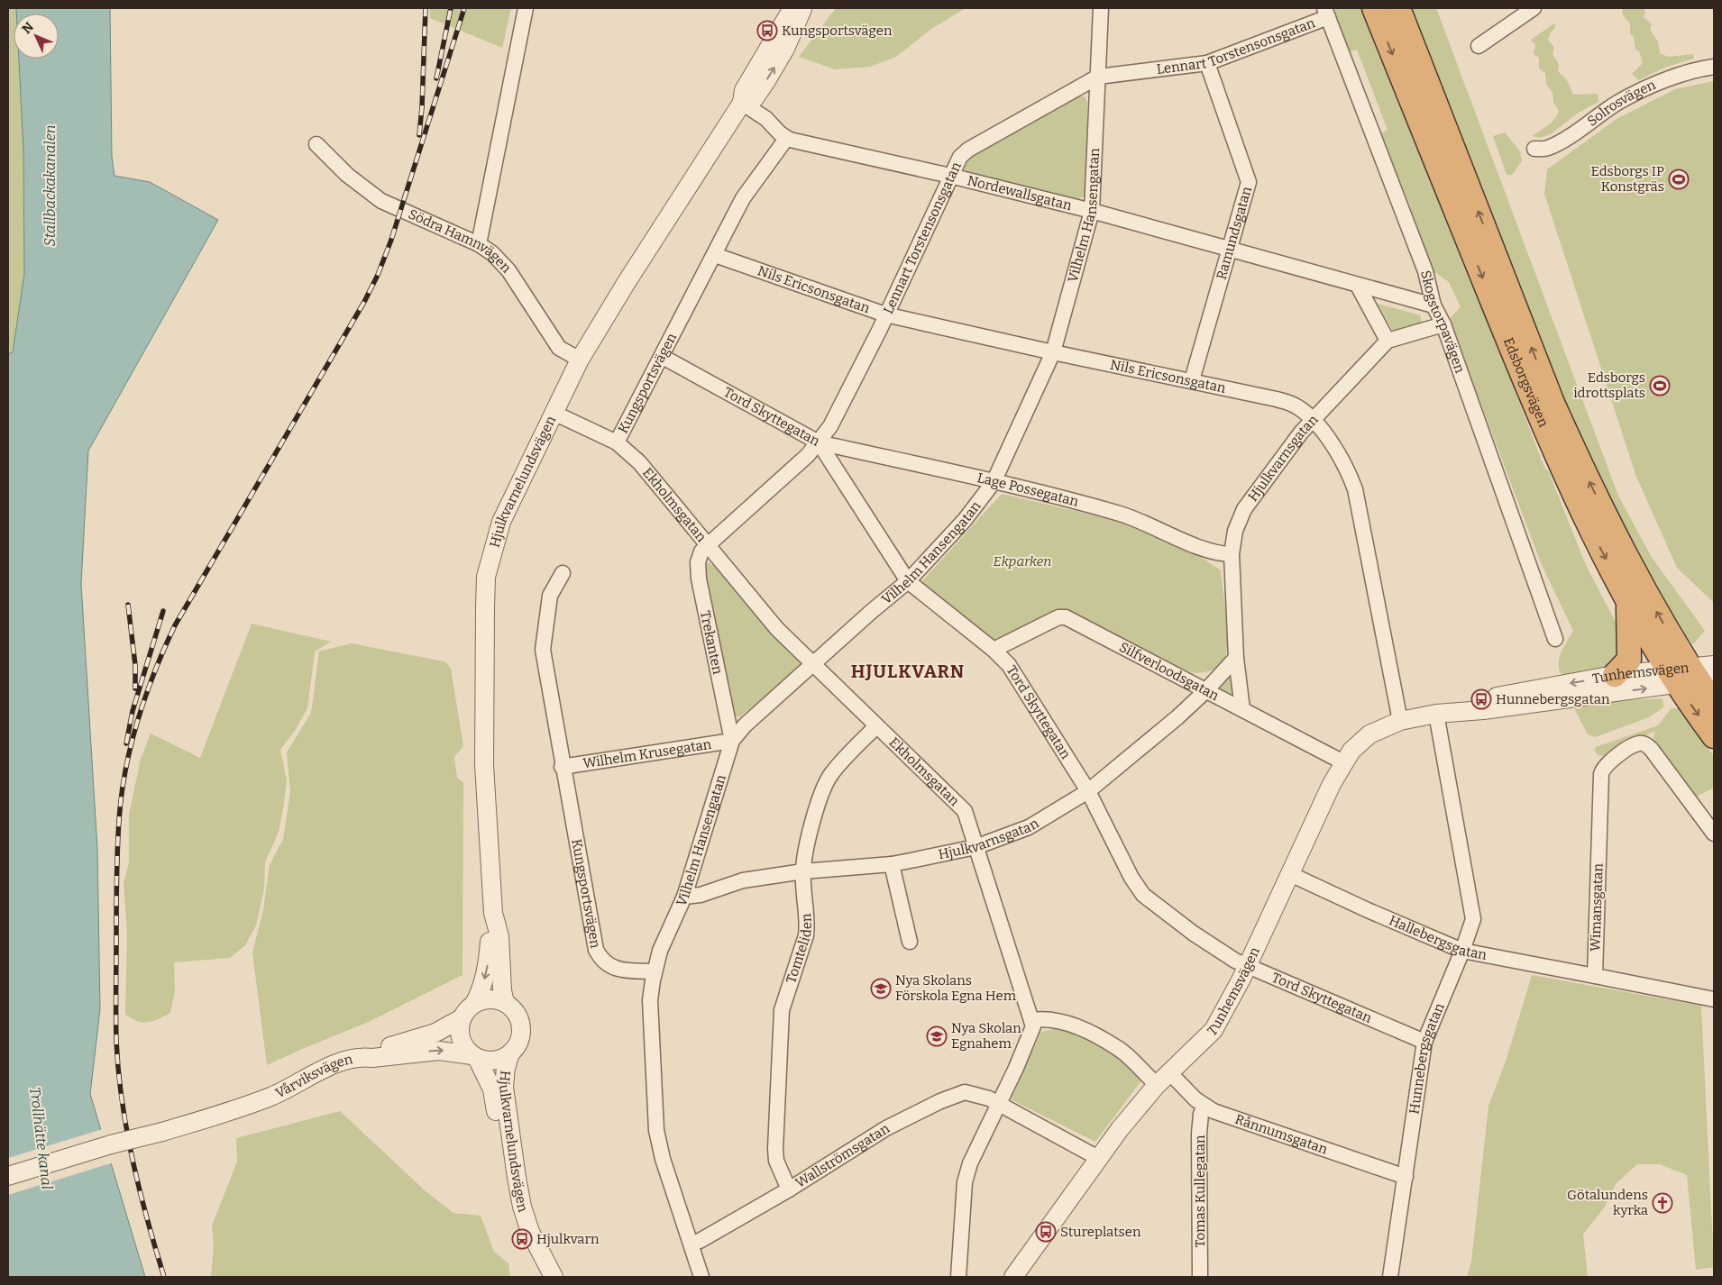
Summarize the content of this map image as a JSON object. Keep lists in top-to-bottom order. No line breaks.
{"streets":{"highway":["Edsborgsvägen"],"street":["Lennart Torstensonsgatan","Solrosvägen","Nordewallsgatan","Vilhelm Hansengatan","Ramundsgatan","Södra Hamnvägen","Nils Ericsonsgatan","Skogstorpavägen","Kungsportsvägen","Tord Skyttegatan","Hjulkvarnsgatan","Hjulkvarnelundsvägen","Lage Possegatan","Ekholmsgatan","Trekanten","Silfverloodsgatan","Tunhemsvägen","Wilhelm Krusegatan","Wimansgatan","Hallebergsgatan","Tomteliden","Hunnebergsgatan","Vårviksvägen","Rånnumsgatan","Wallströmsgatan","Tomas Kullegatan"]},"crossings":[["Lennart Torstensonsgatan","Nordewallsgatan"],["Lennart Torstensonsgatan","Vilhelm Hansengatan"],["Lennart Torstensonsgatan","Ramundsgatan"],["Lennart Torstensonsgatan","Nils Ericsonsgatan"],["Lennart Torstensonsgatan","Skogstorpavägen"],["Lennart Torstensonsgatan","Tord Skyttegatan"],["Lennart Torstensonsgatan","Lage Possegatan"],["Lennart Torstensonsgatan","Ekholmsgatan"],["Lennart Torstensonsgatan","Trekanten"],["Nordewallsgatan","Vilhelm Hansengatan"],["Nordewallsgatan","Ramundsgatan"],["Nordewallsgatan","Skogstorpavägen"],["Nordewallsgatan","Kungsportsvägen"],["Vilhelm Hansengatan","Nils Ericsonsgatan"],["Vilhelm Hansengatan","Kungsportsvägen"],["Vilhelm Hansengatan","Tord Skyttegatan"],["Vilhelm Hansengatan","Hjulkvarnsgatan"],["Vilhelm Hansengatan","Lage Possegatan"],["Vilhelm Hansengatan","Ekholmsgatan"],["Vilhelm Hansengatan","Trekanten"],["Vilhelm Hansengatan","Wilhelm Krusegatan"],["Ramundsgatan","Nils Ericsonsgatan"],["Södra Hamnvägen","Hjulkvarnelundsvägen"],["Nils Ericsonsgatan","Kungsportsvägen"],["Nils Ericsonsgatan","Hjulkvarnsgatan"],["Nils Ericsonsgatan","Tunhemsvägen"],["Edsborgsvägen","Tunhemsvägen"],["Kungsportsvägen","Tord Skyttegatan"],["Kungsportsvägen","Ekholmsgatan"],["Kungsportsvägen","Wilhelm Krusegatan"],["Tord Skyttegatan","Hjulkvarnsgatan"],["Tord Skyttegatan","Lage Possegatan"],["Tord Skyttegatan","Silfverloodsgatan"],["Tord Skyttegatan","Tunhemsvägen"],["Tord Skyttegatan","Hunnebergsgatan"],["Hjulkvarnsgatan","Lage Possegatan"],["Hjulkvarnsgatan","Ekholmsgatan"],["Hjulkvarnsgatan","Silfverloodsgatan"],["Hjulkvarnsgatan","Tomteliden"],["Hjulkvarnelundsvägen","Ekholmsgatan"],["Hjulkvarnelundsvägen","Vårviksvägen"],["Ekholmsgatan","Trekanten"],["Ekholmsgatan","Tomteliden"],["Ekholmsgatan","Wallströmsgatan"],["Trekanten","Wilhelm Krusegatan"],["Silfverloodsgatan","Tunhemsvägen"],["Tunhemsvägen","Hallebergsgatan"],["Tunhemsvägen","Hunnebergsgatan"],["Tunhemsvägen","Rånnumsgatan"],["Wimansgatan","Hallebergsgatan"],["Hallebergsgatan","Hunnebergsgatan"],["Tomteliden","Wallströmsgatan"],["Hunnebergsgatan","Rånnumsgatan"],["Rånnumsgatan","Tomas Kullegatan"]],"districts":["HJULKVARN"],"water":["Stallbackakanalen","Trollhätte kanal"],"parks":["Ekparken"],"places":{"bus stop":["Kungsportsvägen","Hunnebergsgatan","Stureplatsen","Hjulkvarn"],"sports":["Edsborgs IP Konstgräs","Edsborgs idrottsplats"],"school or university":["Nya Skolans Förskola Egna Hem","Nya Skolan Egnahem"],"church":["Götalundens kyrka"]},"north":"top left"}
